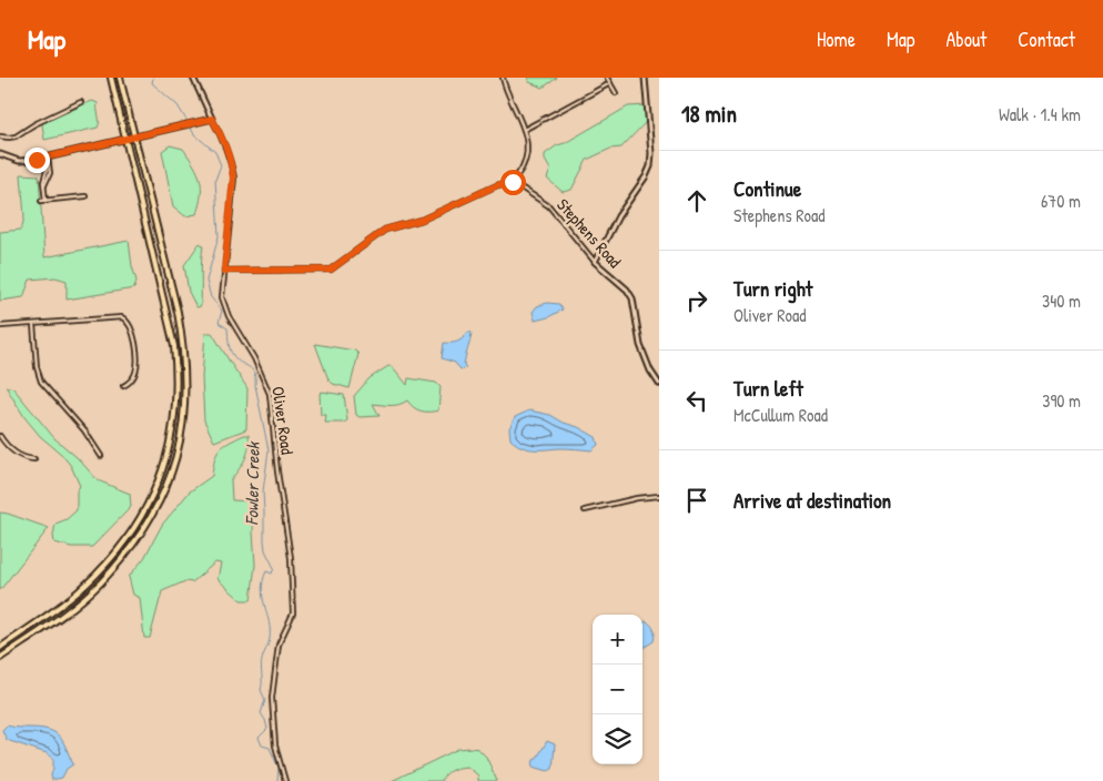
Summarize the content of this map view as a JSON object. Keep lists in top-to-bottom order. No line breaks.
{"streets":{"main road":["Stephens Road","Oliver Road"]},"water":["Fowler Creek"],"page":{"header":"Map","nav":["Home","Map","About","Contact"],"heading":["18 min","Walk · 1.4 km"],"list":[["Continue","Stephens Road","670 m"],["Turn right","Oliver Road","340 m"],["Turn left","McCullum Road","390 m"],"Arrive at destination"],"map_buttons":["+","−"]}}
